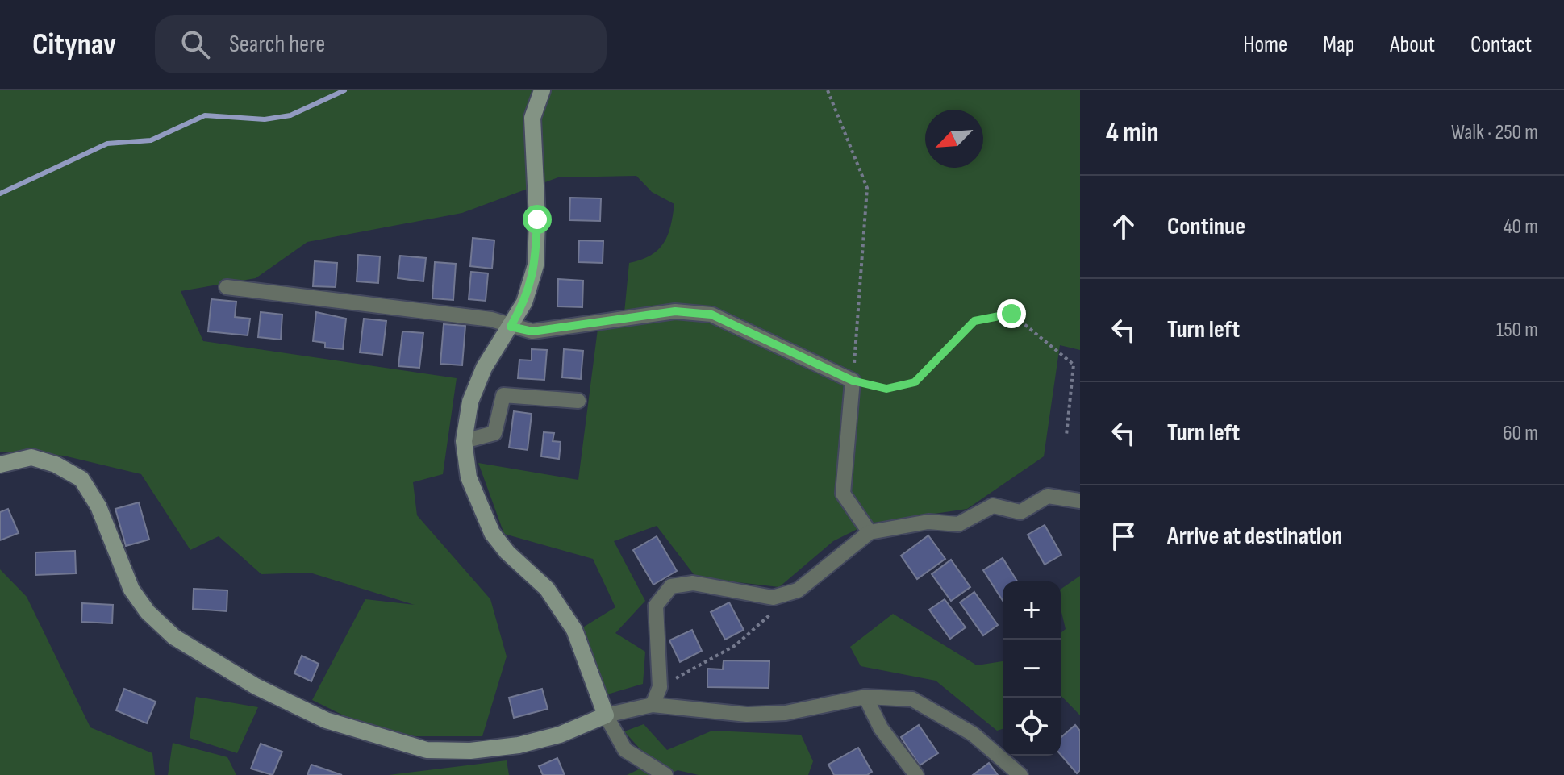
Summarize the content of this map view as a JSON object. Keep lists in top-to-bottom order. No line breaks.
{"north":"bottom left","page":{"header":"Citynav","search":"Search here","nav":["Home","Map","About","Contact"],"heading":["4 min","Walk · 250 m"],"list":[["Continue","40 m"],["Turn left","150 m"],["Turn left","60 m"],"Arrive at destination"],"map_buttons":["+","−"]}}
